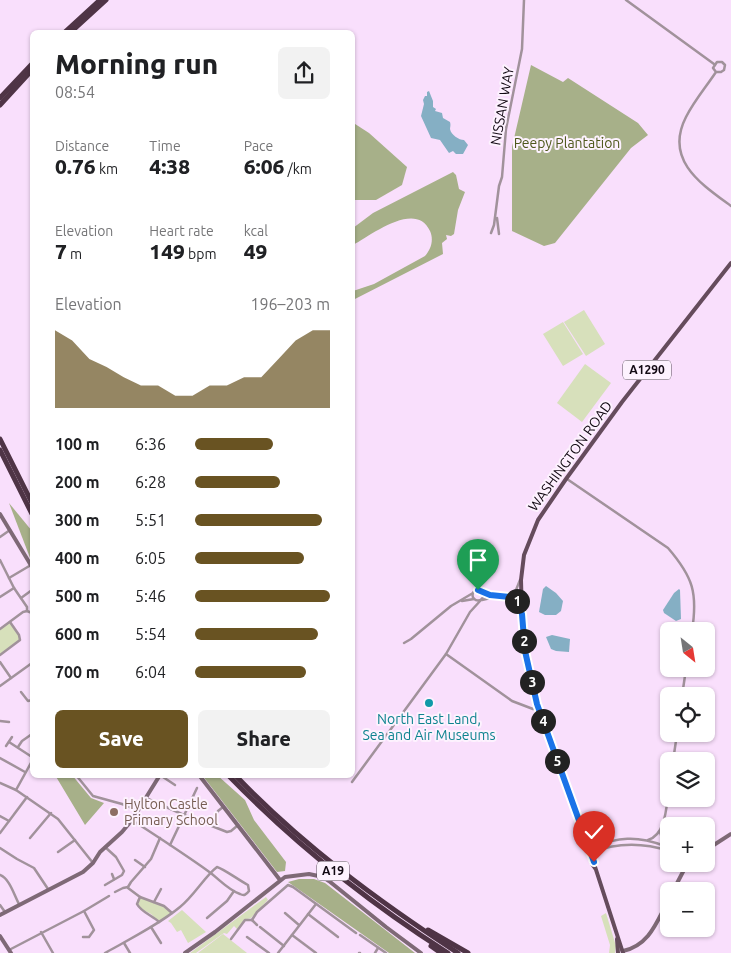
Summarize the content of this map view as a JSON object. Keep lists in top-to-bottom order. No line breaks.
{"streets":{"highway":["A19"],"main road":["A1290","WASHINGTON ROAD"],"street":["NISSAN WAY"]},"crossings":[["A1290","WASHINGTON ROAD"]],"parks":["Peepy Plantation"],"places":["North East Land, Sea and Air Museums","Hylton Castle Primary School"],"north":"bottom right","page":{"heading":["Morning run","08:54"],"stats":[["Distance","0.76 km"],["Time","4:38"],["Pace","6:06 /km"],["Elevation","7 m"],["Heart rate","149 bpm"],["kcal","49"]],"chart":["Elevation","196–203 m"],"list":[{"name":"100 m","note":"6:36"},{"name":"200 m","note":"6:28"},{"name":"300 m","note":"5:51"},{"name":"400 m","note":"6:05"},{"name":"500 m","note":"5:46"},{"name":"600 m","note":"5:54"},{"name":"700 m","note":"6:04"}],"pins":["1","2","3","4","5"],"map_buttons":["+","−"],"buttons":["Save","Share"]}}
